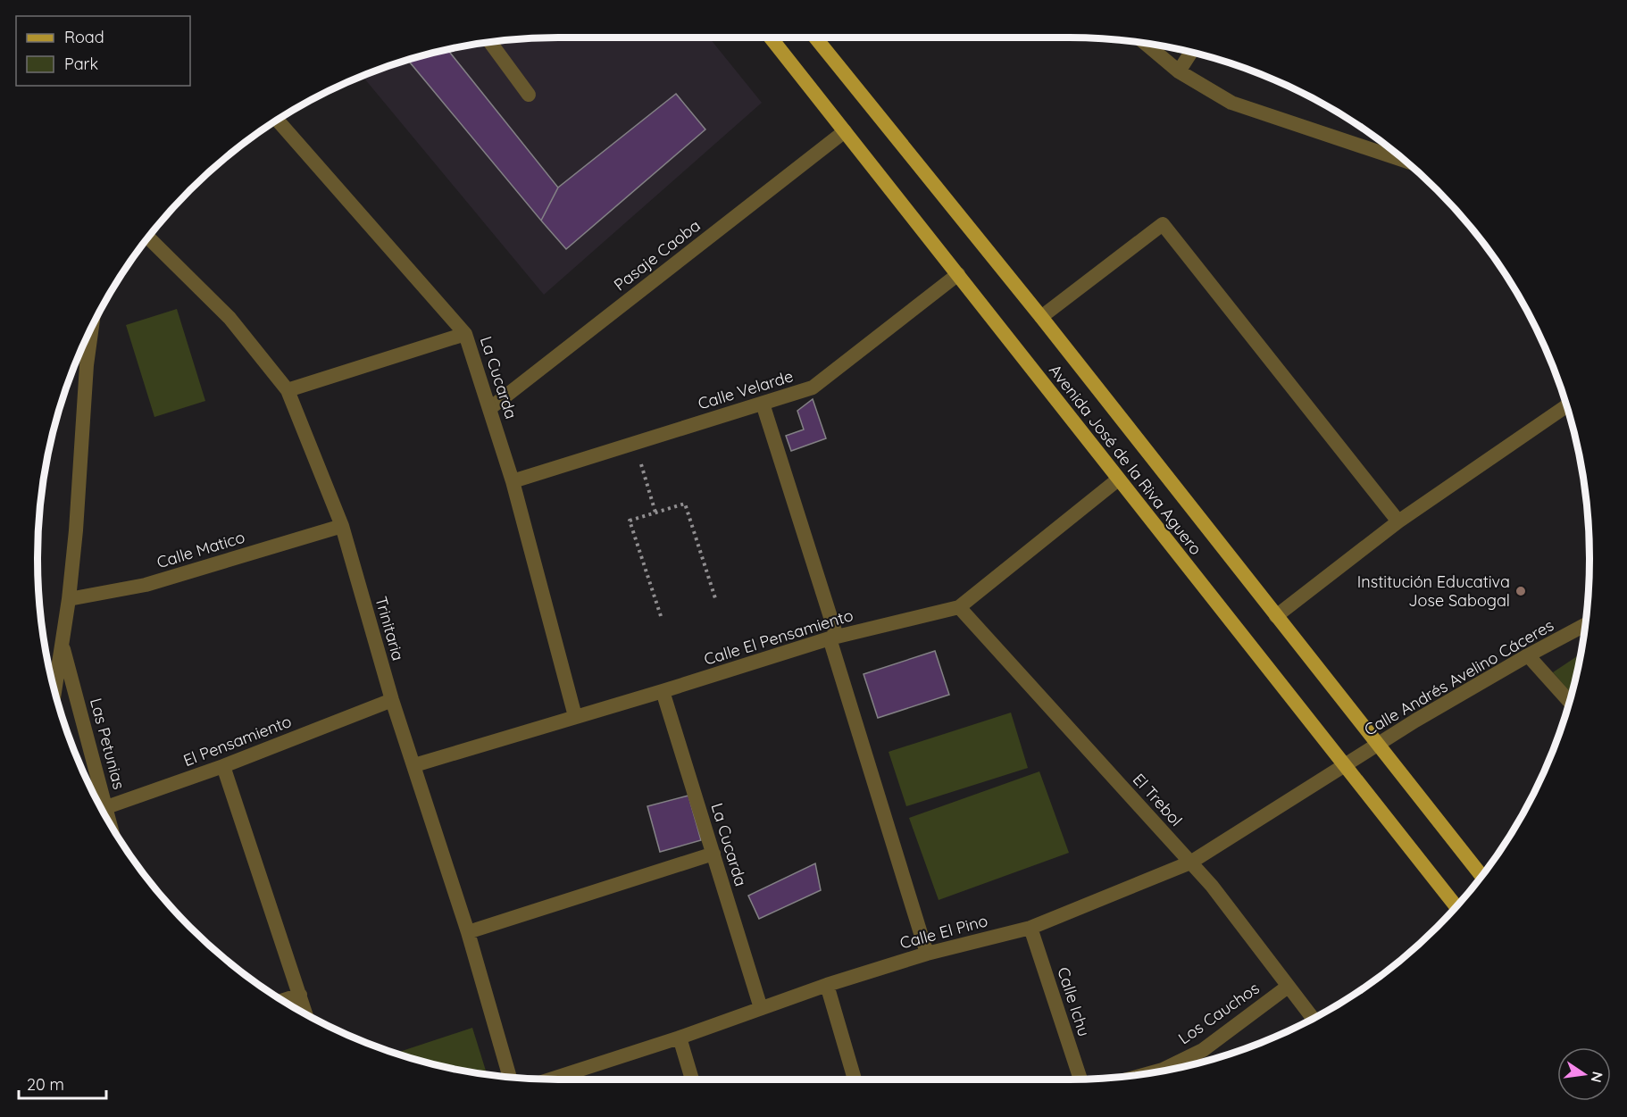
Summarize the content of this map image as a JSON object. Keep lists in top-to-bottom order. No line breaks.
{"streets":{"main road":["Avenida José de la Riva Aguero"],"street":["Pasaje Caoba","La Cucarda","Calle Velarde","Calle Matico","Trinitaria","Calle El Pensamiento","Calle Andrés Avelino Cáceres","El Pensamiento","Las Petunias","El Trebol","Calle El Pino","Calle Ichu","Los Cauchos"]},"crossings":[["Pasaje Caoba","La Cucarda"],["Pasaje Caoba","Avenida José de la Riva Aguero"],["La Cucarda","Calle Velarde"],["La Cucarda","Calle El Pensamiento"],["La Cucarda","Calle El Pino"],["Calle Velarde","Avenida José de la Riva Aguero"],["Avenida José de la Riva Aguero","Calle El Pensamiento"],["Avenida José de la Riva Aguero","Calle Andrés Avelino Cáceres"],["Avenida José de la Riva Aguero","Calle El Pino"],["Calle Matico","Trinitaria"],["Trinitaria","Calle El Pensamiento"],["Trinitaria","El Pensamiento"],["Calle El Pensamiento","El Trebol"],["Calle Andrés Avelino Cáceres","Calle El Pino"],["El Trebol","Calle El Pino"],["El Trebol","Los Cauchos"],["Calle El Pino","Calle Ichu"]],"places":["Institución Educativa Jose Sabogal"],"legend":["Road","Park"],"scale_bar":"20 m","north":"right"}
